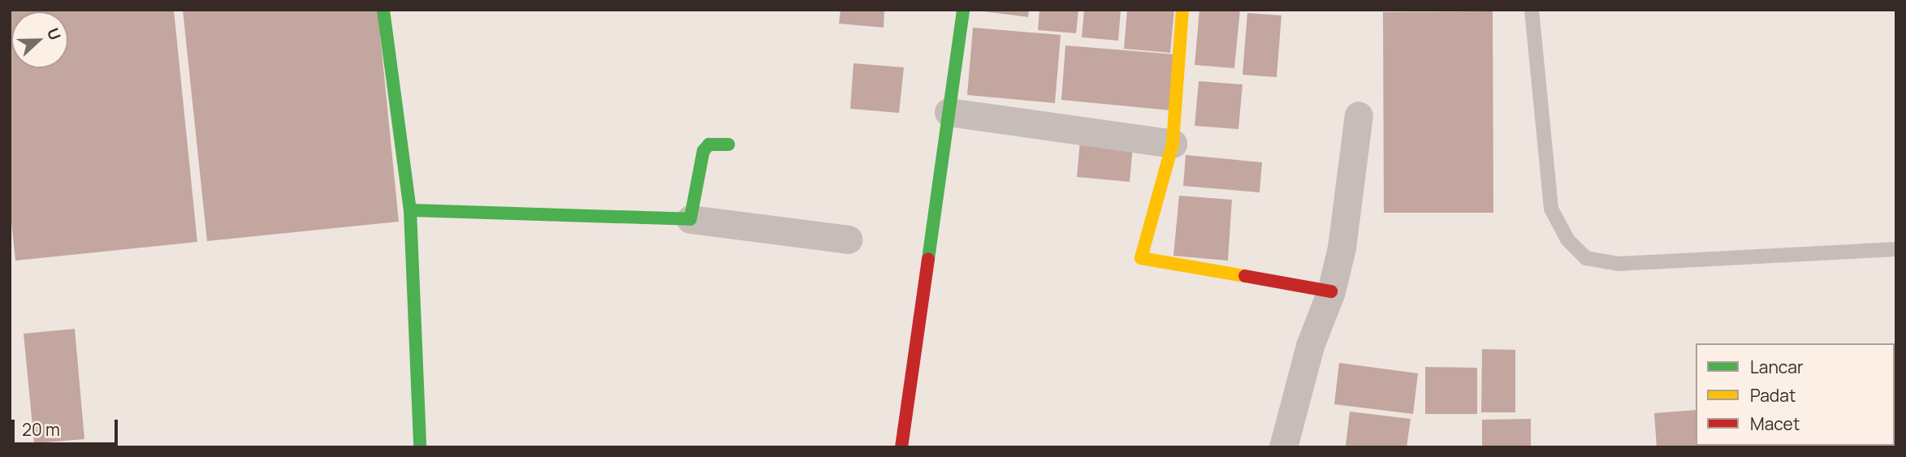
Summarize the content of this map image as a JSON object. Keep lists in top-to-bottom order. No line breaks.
{"legend":["Lancar","Padat","Macet"],"scale_bar":"20 m","north":"right"}
